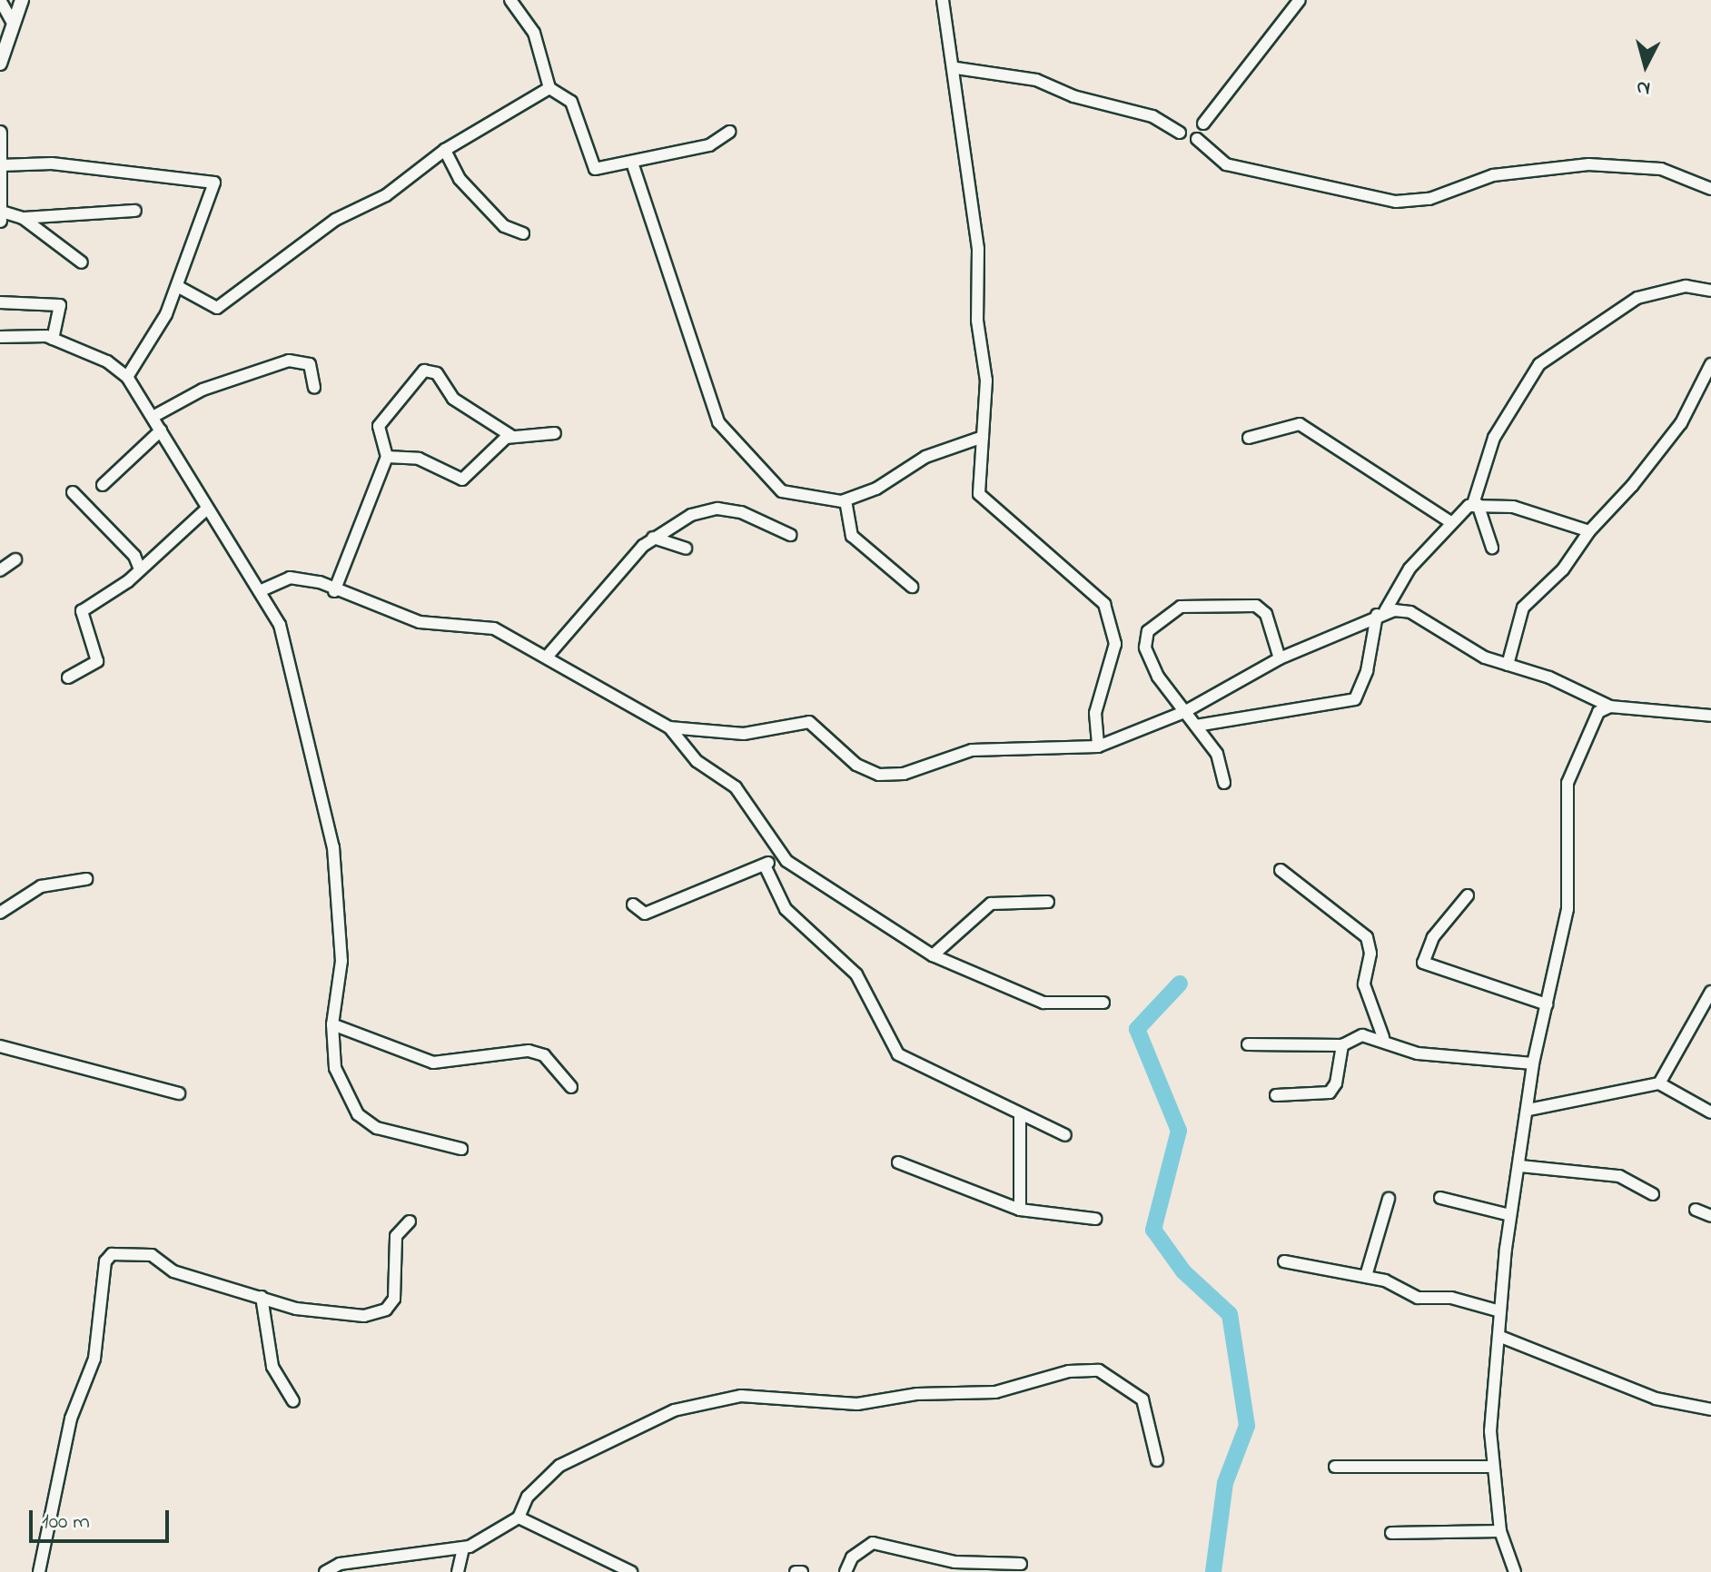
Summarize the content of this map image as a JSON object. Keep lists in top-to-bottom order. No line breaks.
{"scale_bar":"100 m","north":"bottom"}
